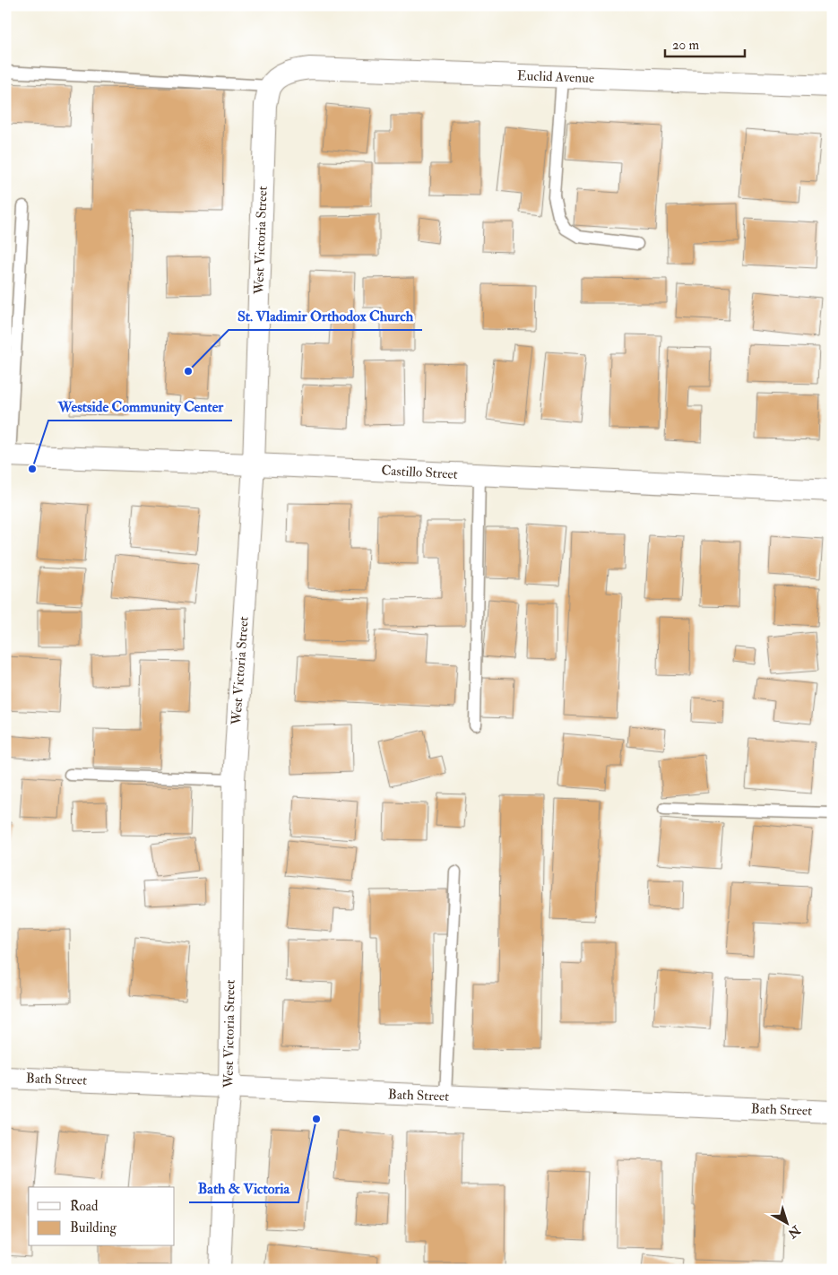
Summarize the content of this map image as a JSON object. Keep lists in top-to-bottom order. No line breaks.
{"streets":{"street":["Euclid Avenue","West Victoria Street","Castillo Street","Bath Street"]},"crossings":[["Euclid Avenue","West Victoria Street"],["West Victoria Street","Castillo Street"],["West Victoria Street","Bath Street"]],"places":["St. Vladimir Orthodox Church","Westside Community Center","Bath & Victoria"],"legend":["Road","Building"],"scale_bar":"20 m","north":"bottom right"}
